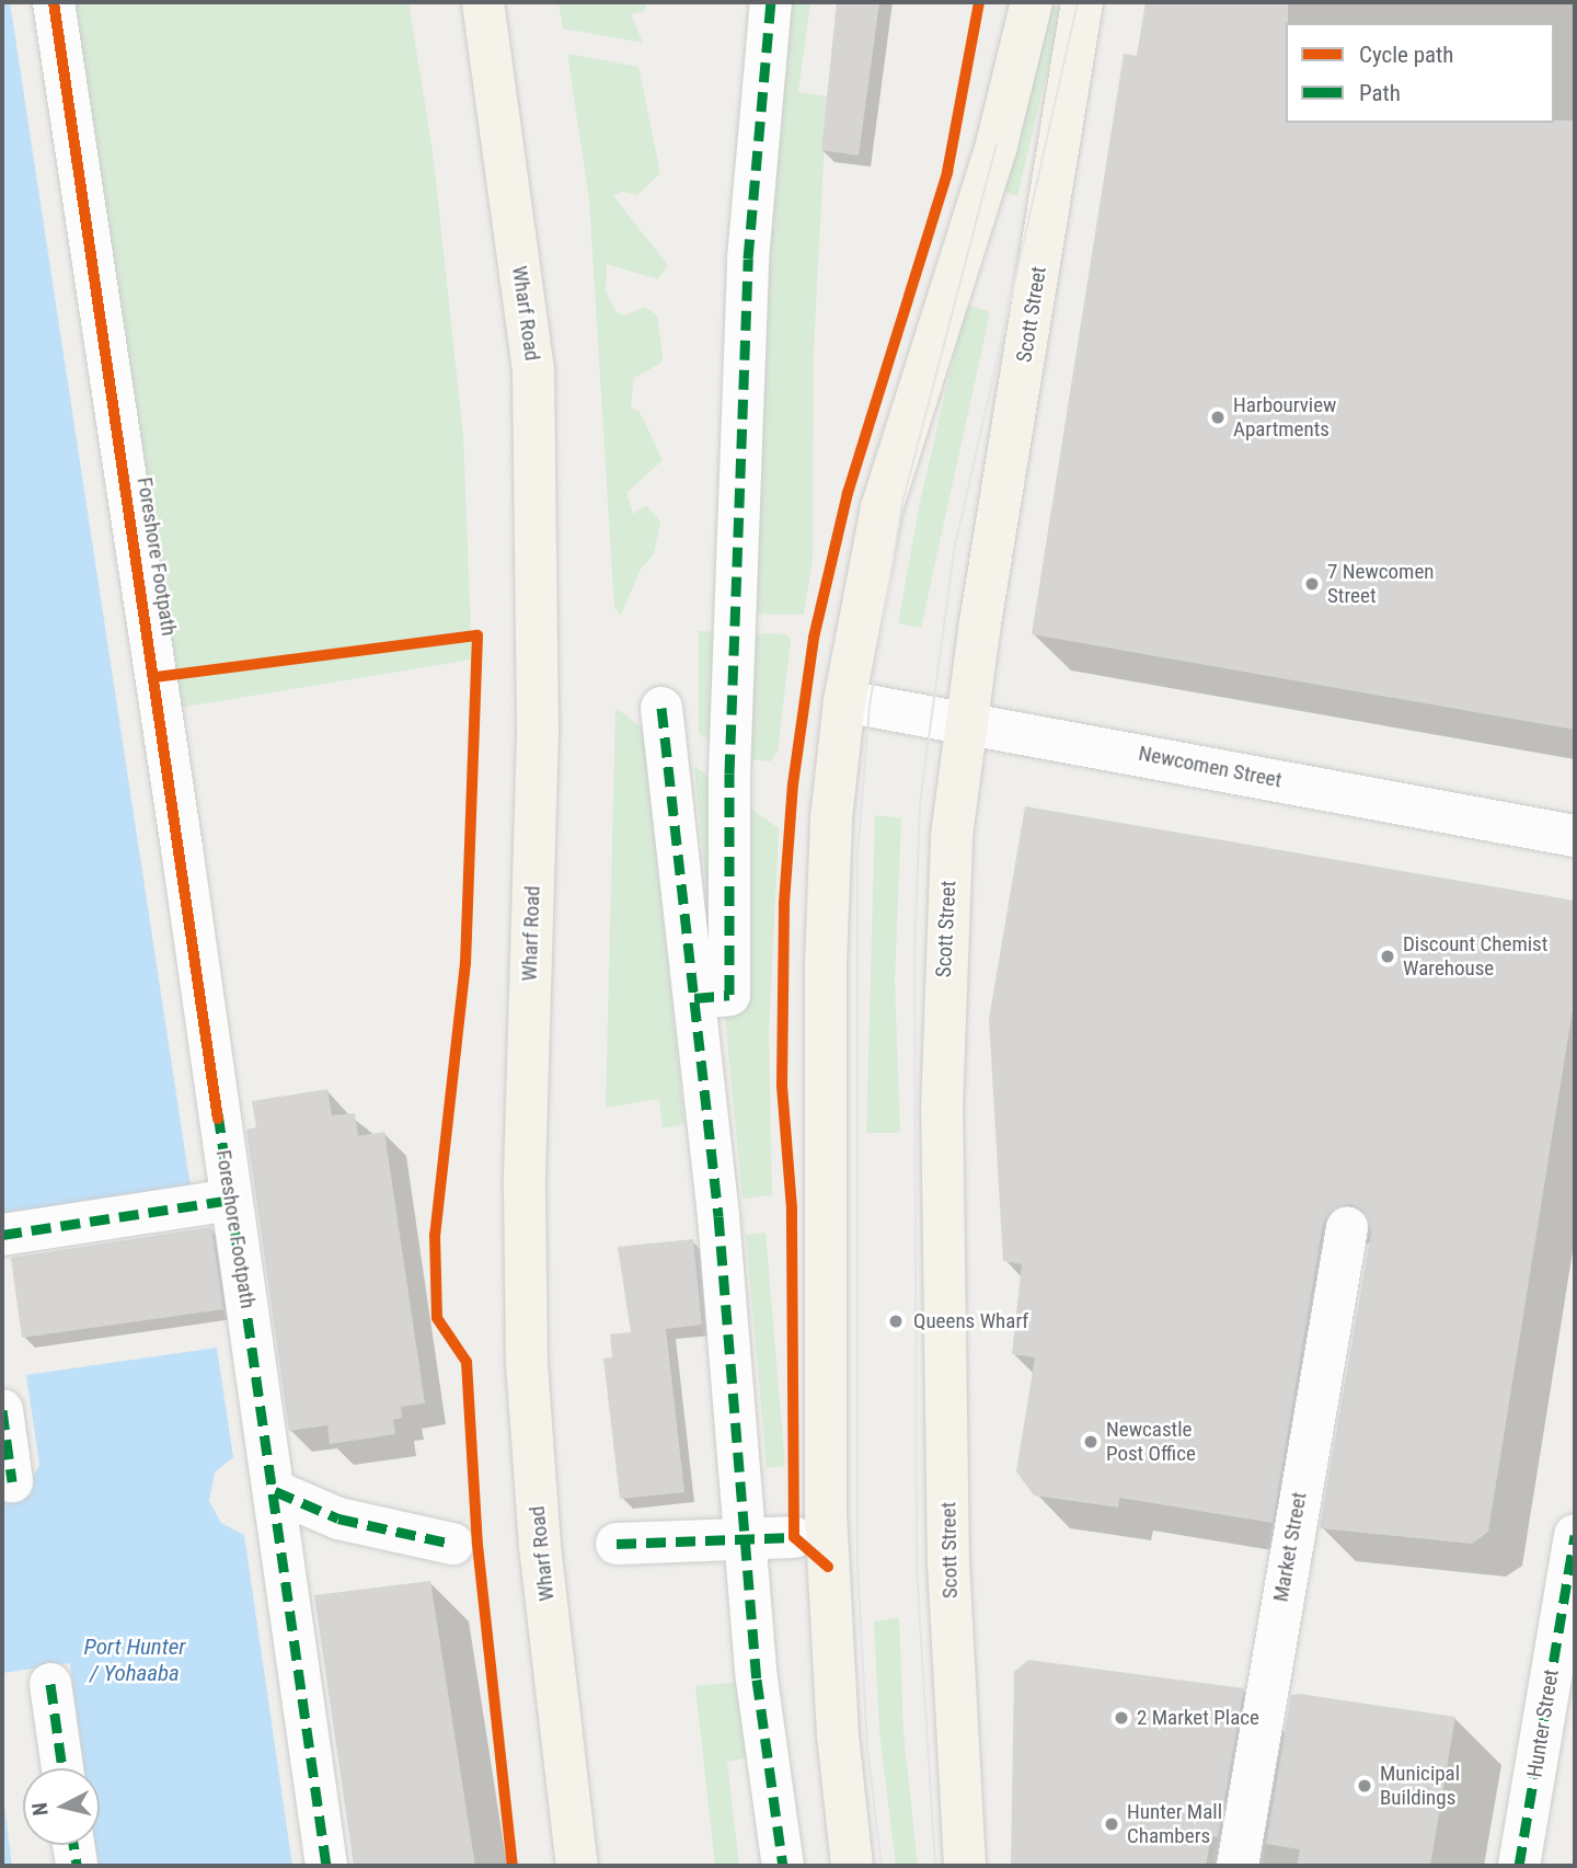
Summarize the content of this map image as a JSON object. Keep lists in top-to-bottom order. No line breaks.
{"streets":{"main road":["Wharf Road","Scott Street"],"street":["Foreshore Footpath","Newcomen Street","Market Street","Hunter Street"]},"crossings":[["Scott Street","Newcomen Street"]],"water":["Port Hunter / Yohaaba"],"places":["Harbourview Apartments","7 Newcomen Street","Discount Chemist Warehouse","Queens Wharf","Newcastle Post Office","2 Market Place","Municipal Buildings","Hunter Mall Chambers"],"legend":["Cycle path","Path"],"north":"left"}
